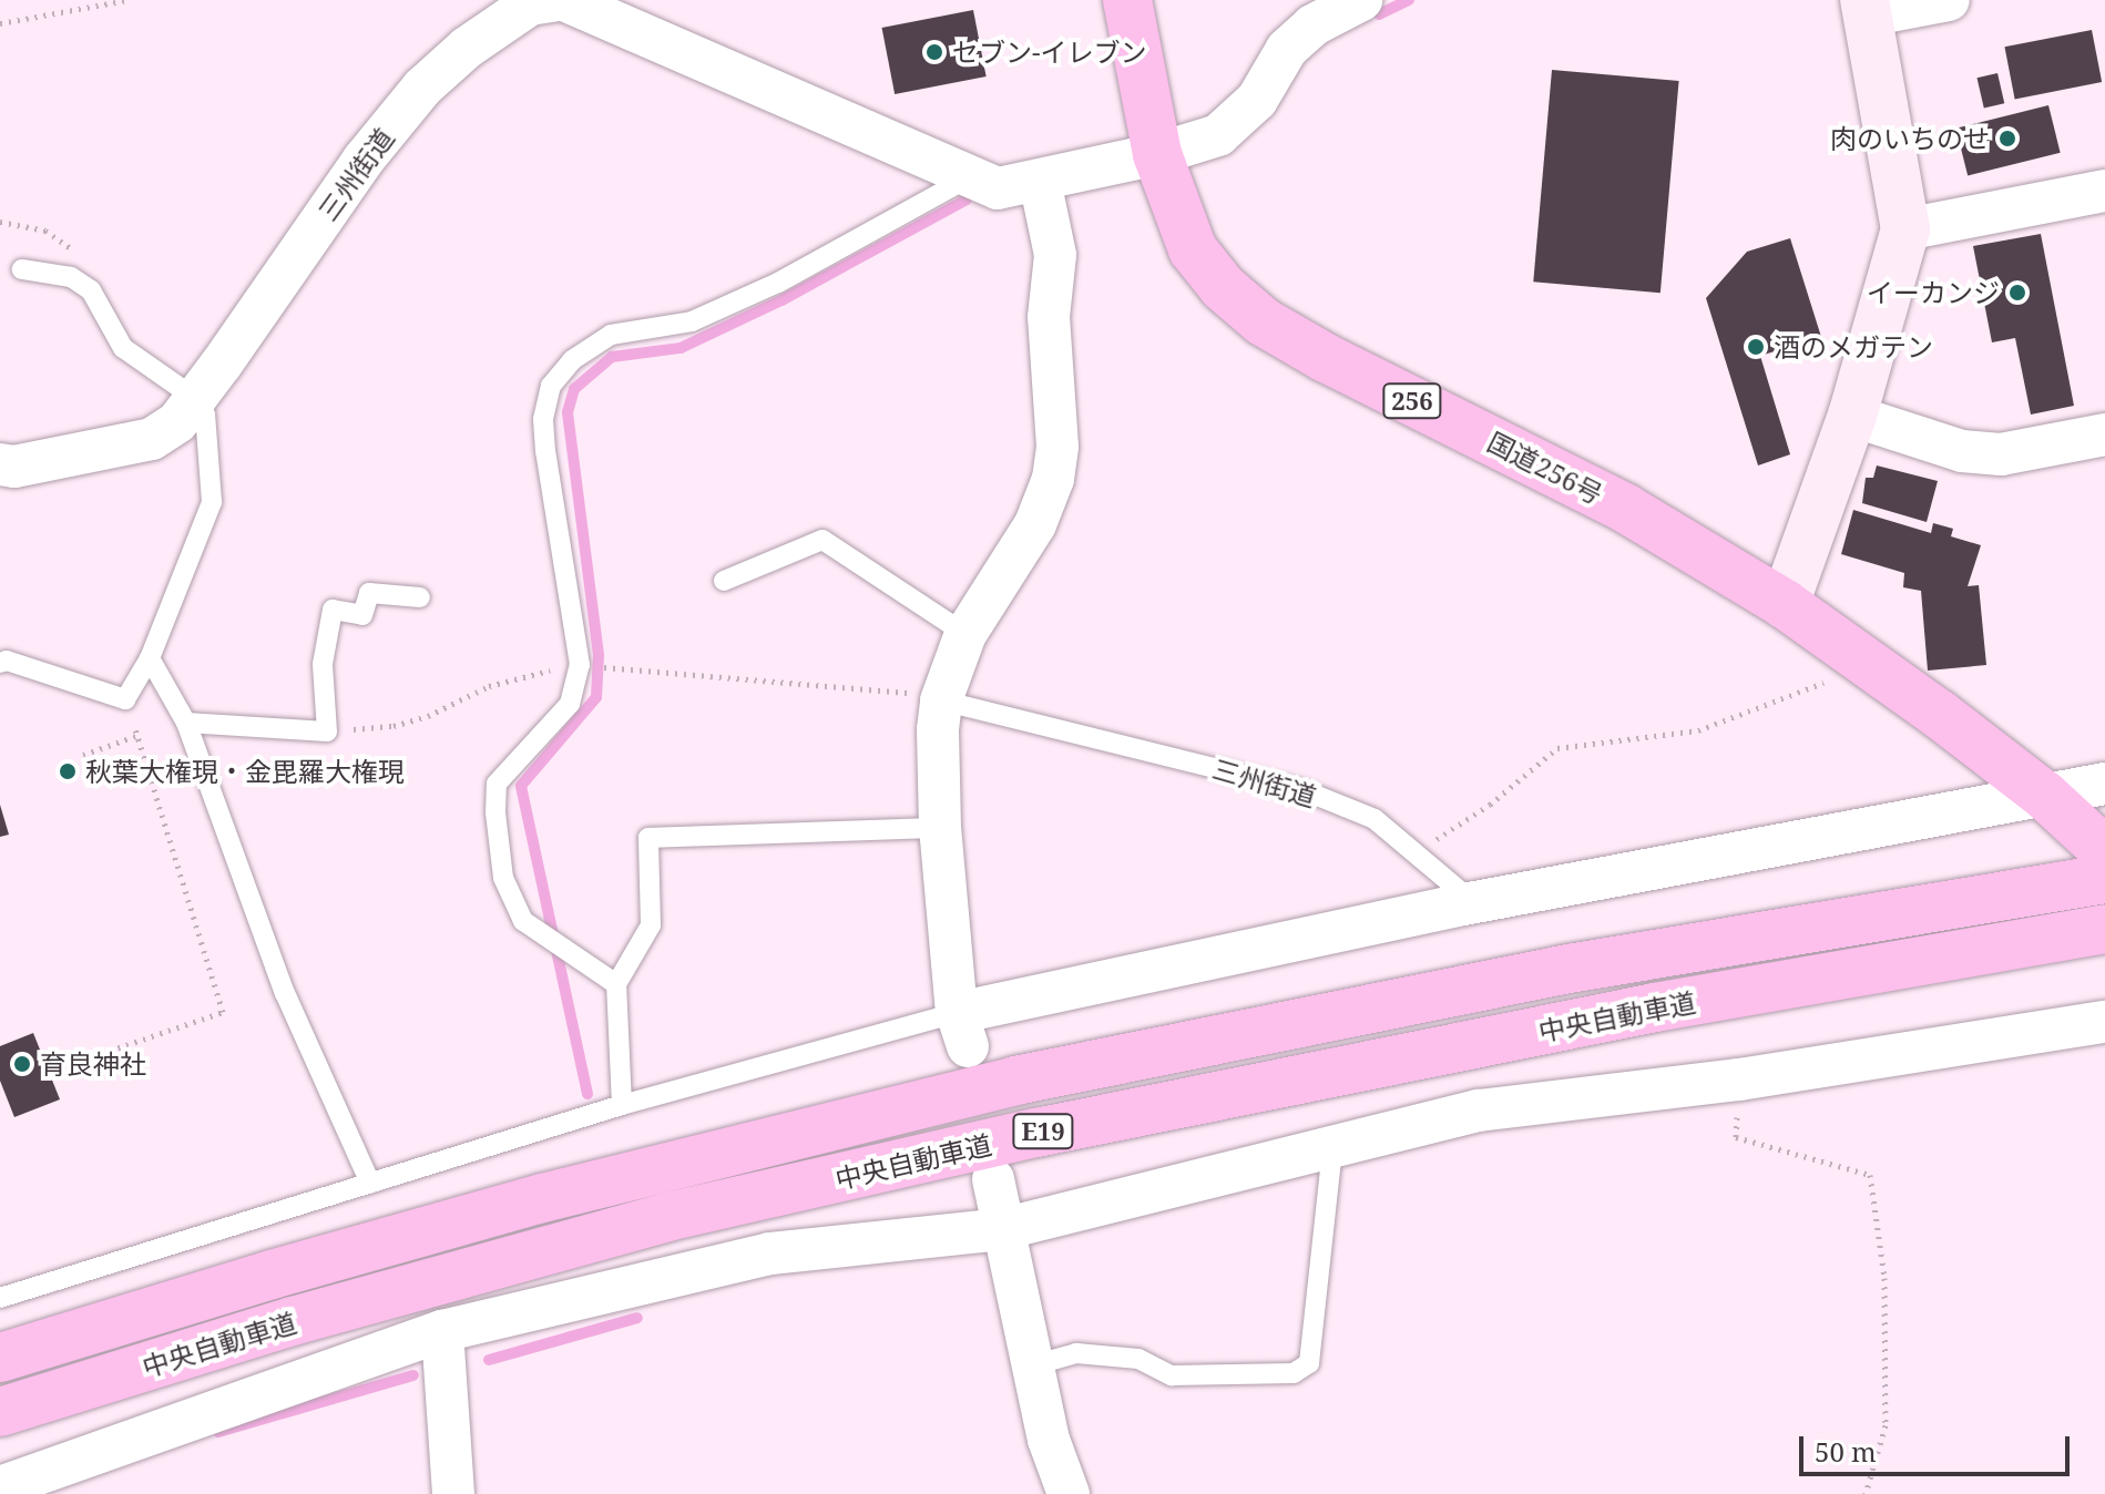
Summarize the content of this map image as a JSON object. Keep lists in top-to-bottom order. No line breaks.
{"streets":{"highway":["256","国道256号","中央自動車道","E19"],"street":["三州街道"]},"crossings":[["三州街道","国道256号"],["国道256号","中央自動車道"]],"places":["セブン-イレブン","肉のいちのせ","イーカンジ","酒のメガテン","秋葉大権現・金毘羅大権現","育良神社"],"scale_bar":"50 m"}
